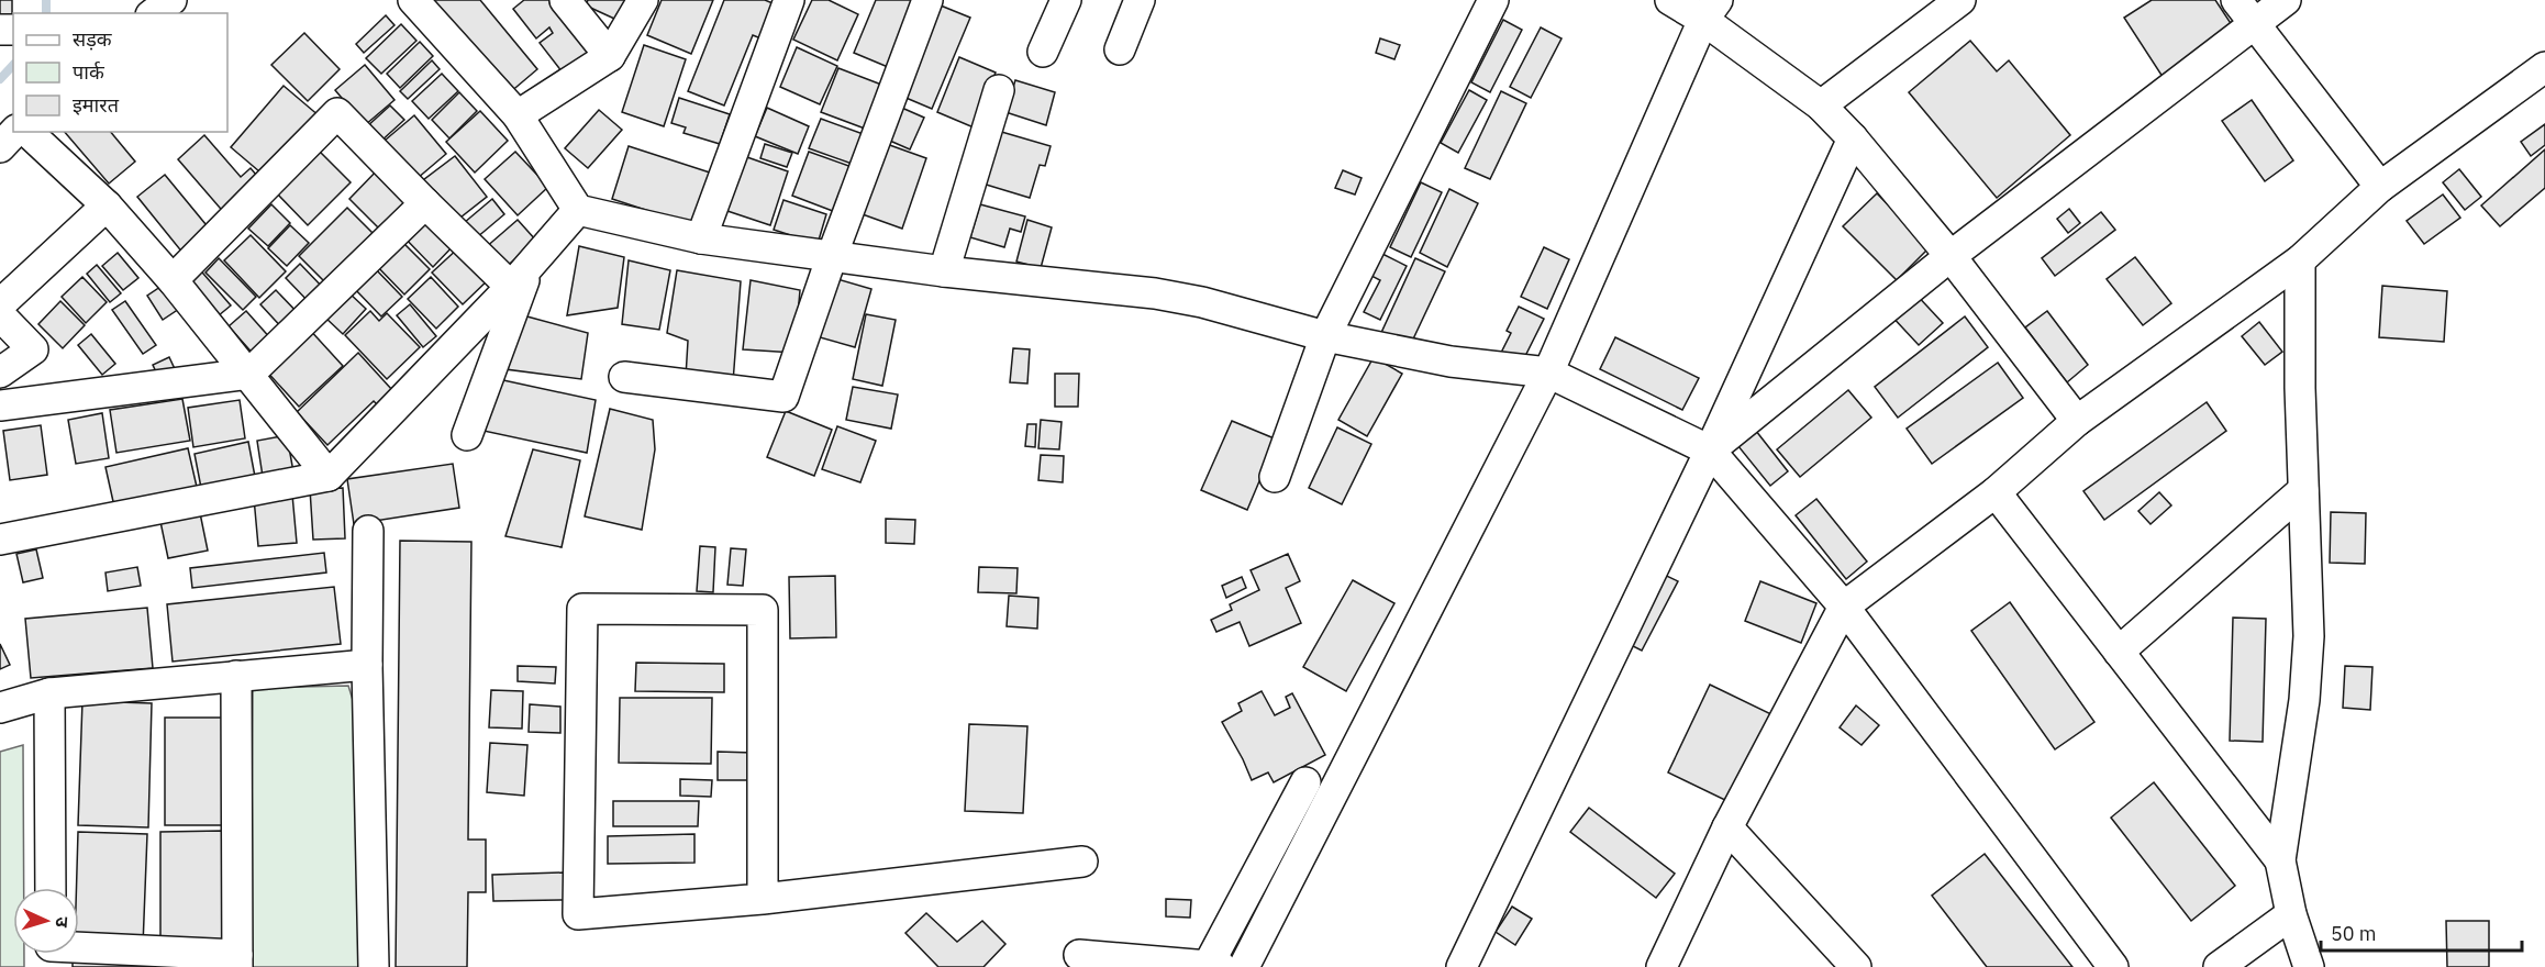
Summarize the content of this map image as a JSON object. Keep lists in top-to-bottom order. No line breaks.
{"legend":["सड़क","पार्क","इमारत"],"scale_bar":"50 m","north":"right"}
